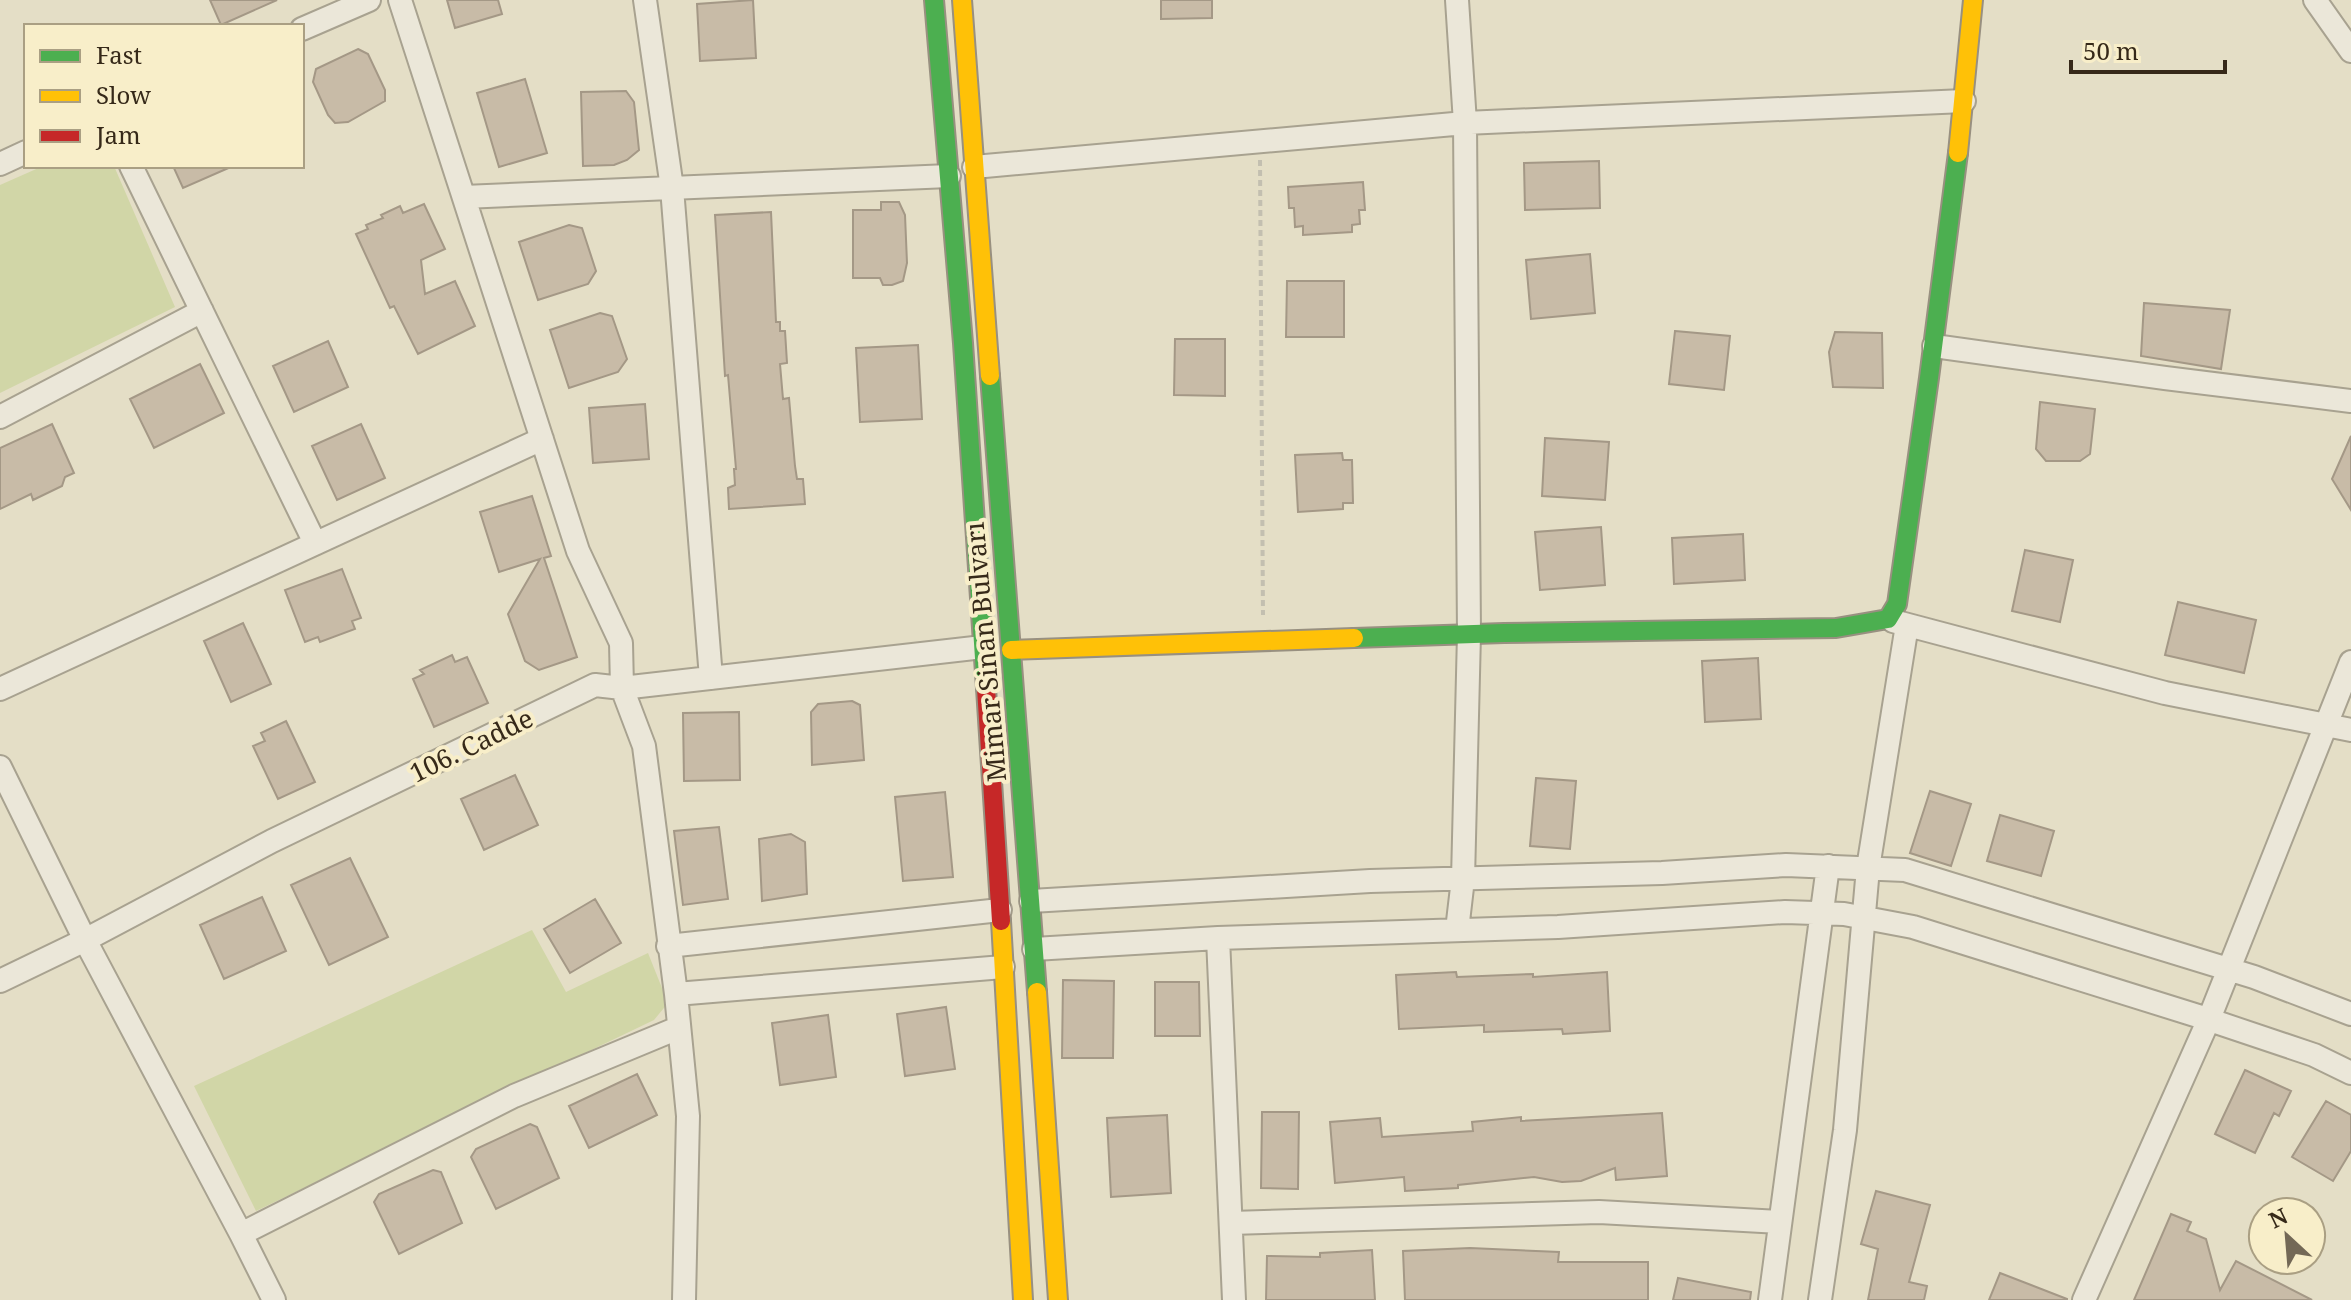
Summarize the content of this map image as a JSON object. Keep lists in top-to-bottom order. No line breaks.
{"streets":{"main road":["Mimar Sinan Bulvarı"],"street":["106. Cadde"]},"crossings":[["Mimar Sinan Bulvarı","106. Cadde"]],"legend":["Fast","Slow","Jam"],"scale_bar":"50 m","north":"top left"}
